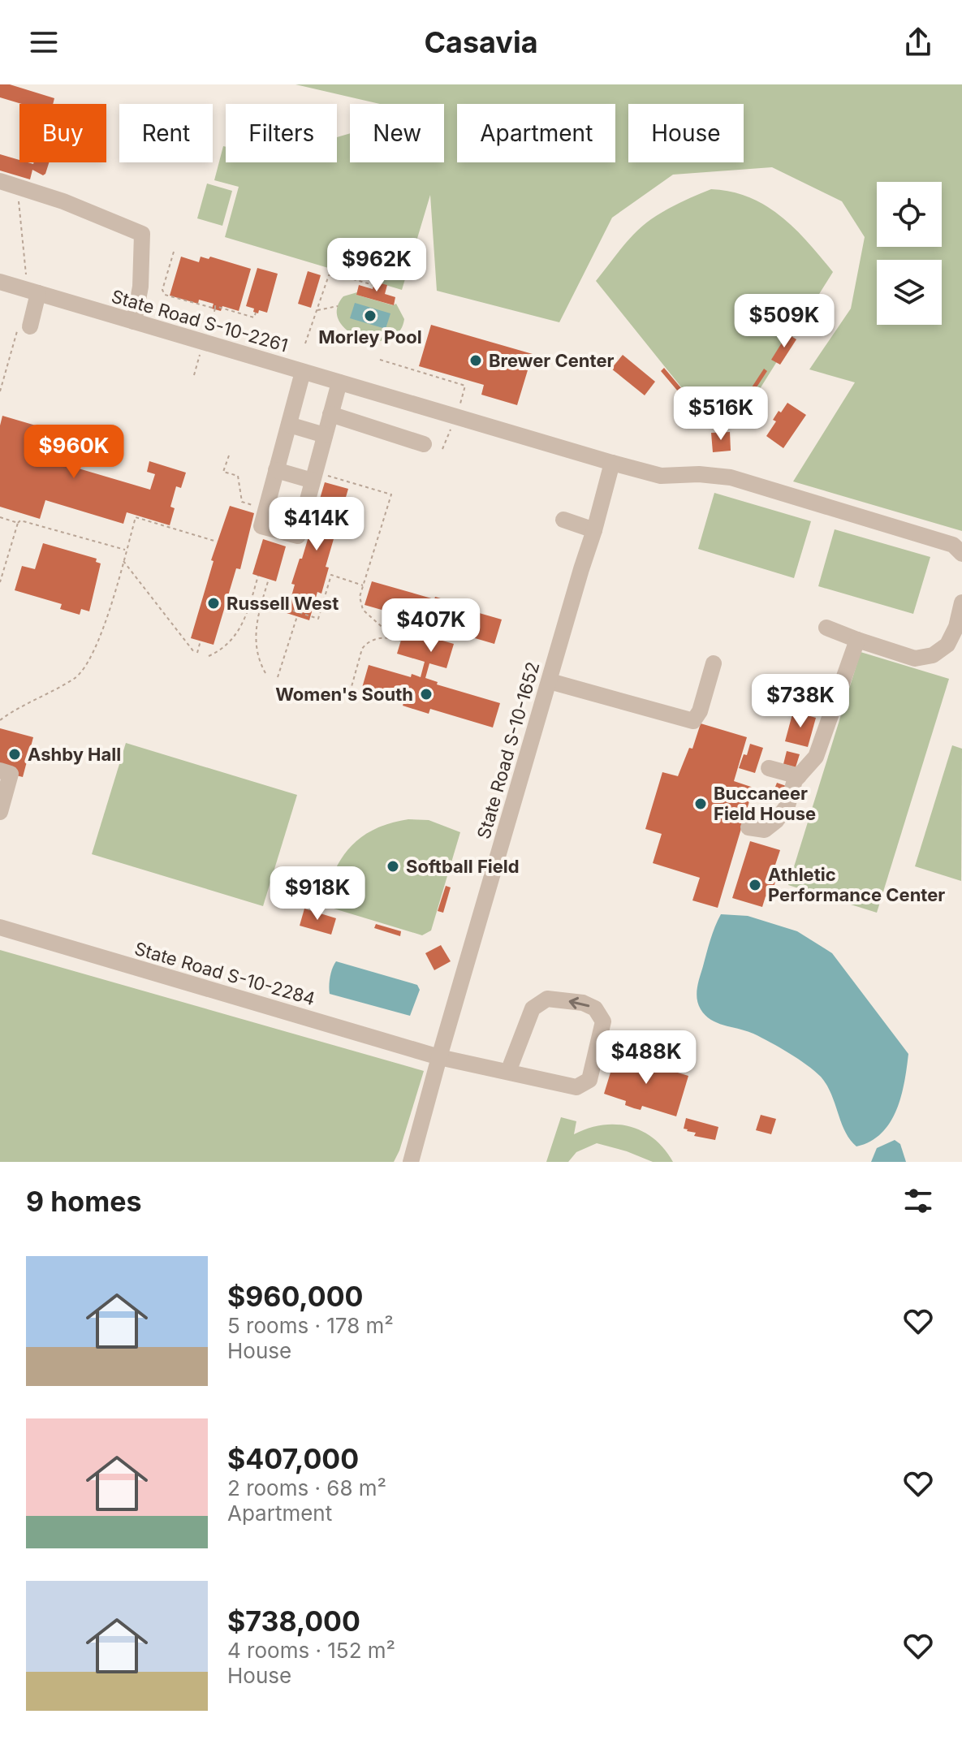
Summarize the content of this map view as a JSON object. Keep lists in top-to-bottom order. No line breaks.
{"streets":{"street":["State Road S-10-2261","State Road S-10-1652","State Road S-10-2284"]},"crossings":[["State Road S-10-2261","State Road S-10-1652"],["State Road S-10-1652","State Road S-10-2284"]],"places":["Morley Pool","Brewer Center","Russell West","Women's South","Ashby Hall","Buccaneer Field House","Softball Field","Athletic Performance Center"],"page":{"header":"Casavia","chip":["Buy","Rent","Filters","New","Apartment","House"],"price":["$962K","$509K","$516K","$960K","$414K","$407K","$738K","$918K","$488K"],"heading":"9 homes","list":[{"name":"$960,000","note":"5 rooms · 178 m² · House"},{"name":"$407,000","note":"2 rooms · 68 m² · Apartment"},{"name":"$738,000","note":"4 rooms · 152 m² · House"}]}}
